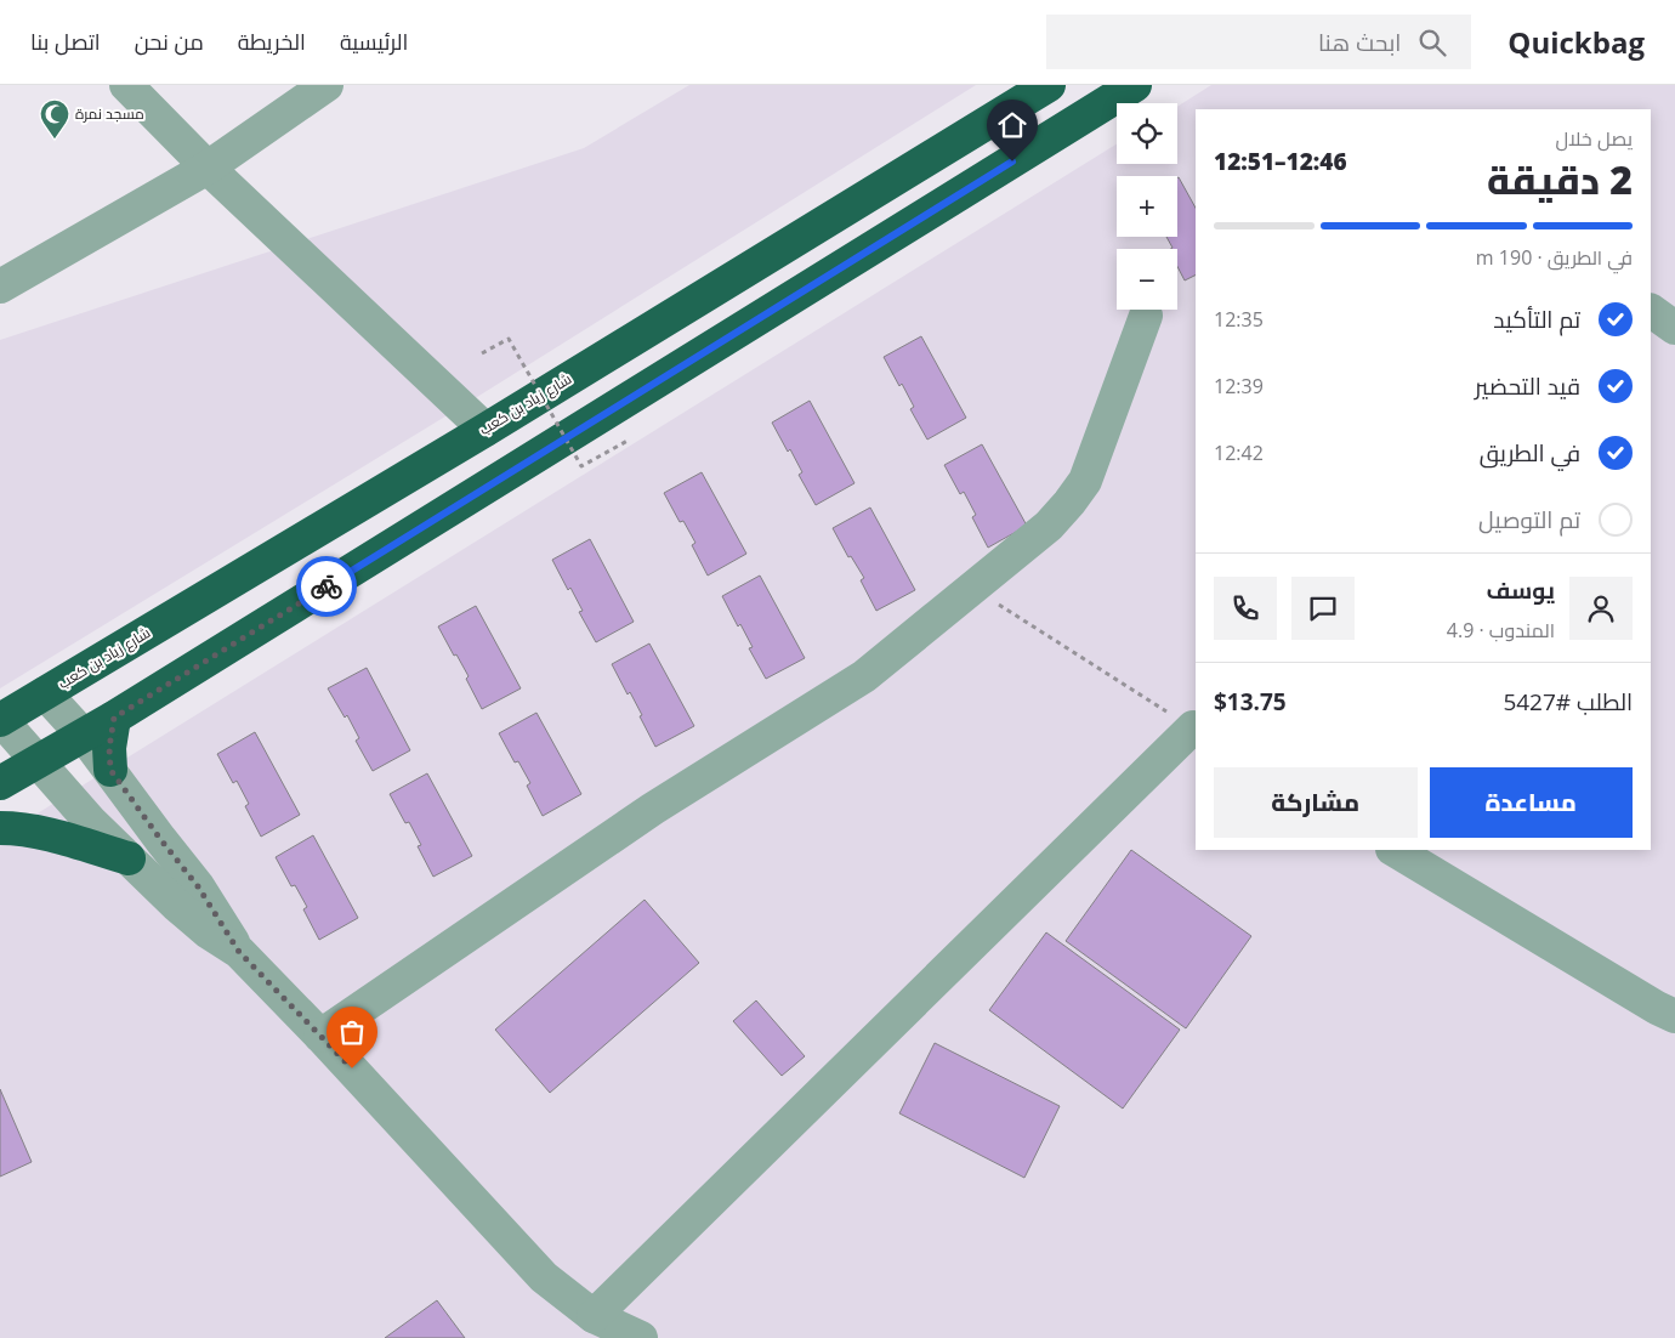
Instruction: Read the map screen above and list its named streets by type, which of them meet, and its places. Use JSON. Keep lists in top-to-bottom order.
{
  "streets": {
    "highway": ["شارع زياد بن كعب"]
  },
  "places": {
    "mosque": ["مسجد نمرة"]
  },
  "page": {
    "header": "Quickbag",
    "search": "ابحث هنا",
    "nav": [
      "الرئيسية",
      "الخريطة",
      "من نحن",
      "اتصل بنا"
    ],
    "map_buttons": ["+", "−"],
    "heading": ["2 دقيقة", "يصل خلال", "12:46–12:51"],
    "panel": [
      "يوسف",
      "المندوب · 4.9",
      "الطلب #5427",
      "$13.75"
    ],
    "bar": "في الطريق · 190 m",
    "list": [
      ["تم التأكيد", "12:35"],
      ["قيد التحضير", "12:39"],
      ["في الطريق", "12:42"],
      "تم التوصيل"
    ],
    "buttons": ["مساعدة", "مشاركة"]
  }
}
